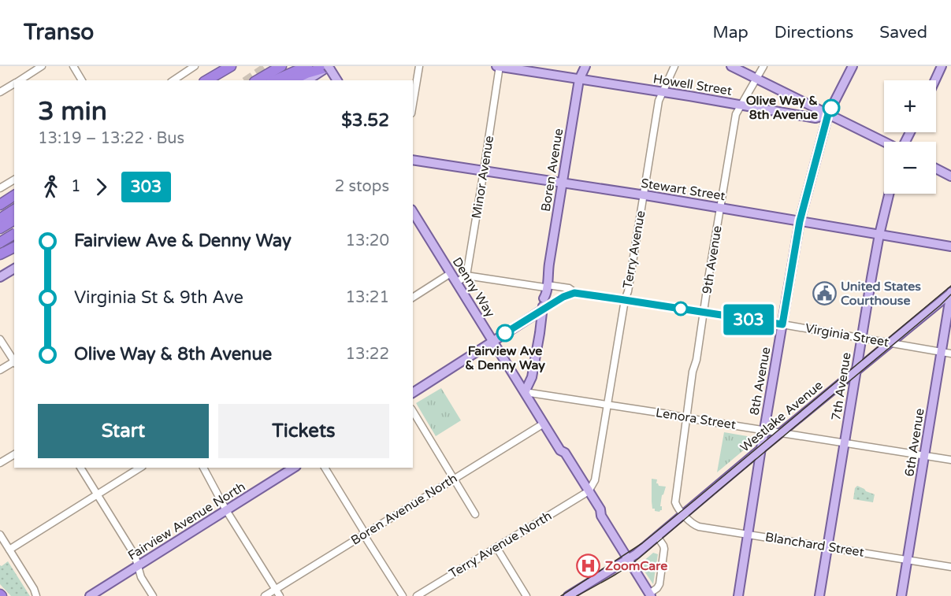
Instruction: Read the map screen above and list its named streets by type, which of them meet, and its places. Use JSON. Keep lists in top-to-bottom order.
{
  "streets": {
    "main road": [
      "Howell Street",
      "Boren Avenue",
      "Stewart Street",
      "Denny Way",
      "8th Avenue",
      "7th Avenue",
      "Westlake Avenue",
      "6th Avenue",
      "Fairview Avenue North"
    ],
    "street": [
      "Minor Avenue",
      "Terry Avenue",
      "9th Avenue",
      "Virginia Street",
      "Lenora Street",
      "Boren Avenue North",
      "Terry Avenue North",
      "Blanchard Street"
    ]
  },
  "crossings": [
    ["Howell Street", "Boren Avenue"],
    ["Howell Street", "Minor Avenue"],
    ["Howell Street", "Terry Avenue"],
    ["Howell Street", "9th Avenue"],
    ["Howell Street", "8th Avenue"],
    ["Boren Avenue", "Stewart Street"],
    ["Boren Avenue", "Denny Way"],
    ["Boren Avenue", "Virginia Street"],
    ["Boren Avenue", "Lenora Street"],
    ["Minor Avenue", "Stewart Street"],
    ["Minor Avenue", "Virginia Street"],
    ["Stewart Street", "Terry Avenue"],
    ["Stewart Street", "9th Avenue"],
    ["Stewart Street", "8th Avenue"],
    ["Stewart Street", "7th Avenue"],
    ["Terry Avenue", "Denny Way"],
    ["Terry Avenue", "Virginia Street"],
    ["Terry Avenue", "Lenora Street"],
    ["Terry Avenue", "Terry Avenue North"],
    ["9th Avenue", "Virginia Street"],
    ["9th Avenue", "Westlake Avenue"],
    ["9th Avenue", "Lenora Street"],
    ["9th Avenue", "Blanchard Street"],
    ["Denny Way", "Westlake Avenue"],
    ["Denny Way", "Lenora Street"],
    ["Denny Way", "Boren Avenue North"],
    ["Denny Way", "Terry Avenue North"],
    ["Virginia Street", "8th Avenue"],
    ["Virginia Street", "7th Avenue"],
    ["Virginia Street", "Westlake Avenue"],
    ["Virginia Street", "6th Avenue"],
    ["8th Avenue", "Westlake Avenue"],
    ["8th Avenue", "Lenora Street"],
    ["8th Avenue", "Blanchard Street"],
    ["7th Avenue", "Westlake Avenue"],
    ["7th Avenue", "Lenora Street"],
    ["7th Avenue", "Blanchard Street"],
    ["Westlake Avenue", "Lenora Street"],
    ["Westlake Avenue", "6th Avenue"],
    ["Westlake Avenue", "Blanchard Street"],
    ["Lenora Street", "6th Avenue"],
    ["6th Avenue", "Blanchard Street"]
  ],
  "places": {
    "other": ["Olive Way & 8th Avenue", "Fairview Ave & Denny Way"],
    "public building": ["United States Courthouse"],
    "hospital": ["ZoomCare"]
  },
  "lines": ["bus line 303"],
  "page": {
    "header": "Transo",
    "nav": ["Map", "Directions", "Saved"],
    "on_map": "303",
    "map_buttons": ["+", "−"],
    "heading": ["3 min", "13:19 – 13:22 · Bus", "$3.52"],
    "legs": ["1", "303", "2 stops"],
    "list": [
      {
        "name": "Fairview Ave & Denny Way",
        "value": "13:20"
      },
      {
        "name": "Virginia St & 9th Ave",
        "value": "13:21"
      },
      {
        "name": "Olive Way & 8th Avenue",
        "value": "13:22"
      }
    ],
    "buttons": ["Start", "Tickets"]
  }
}
